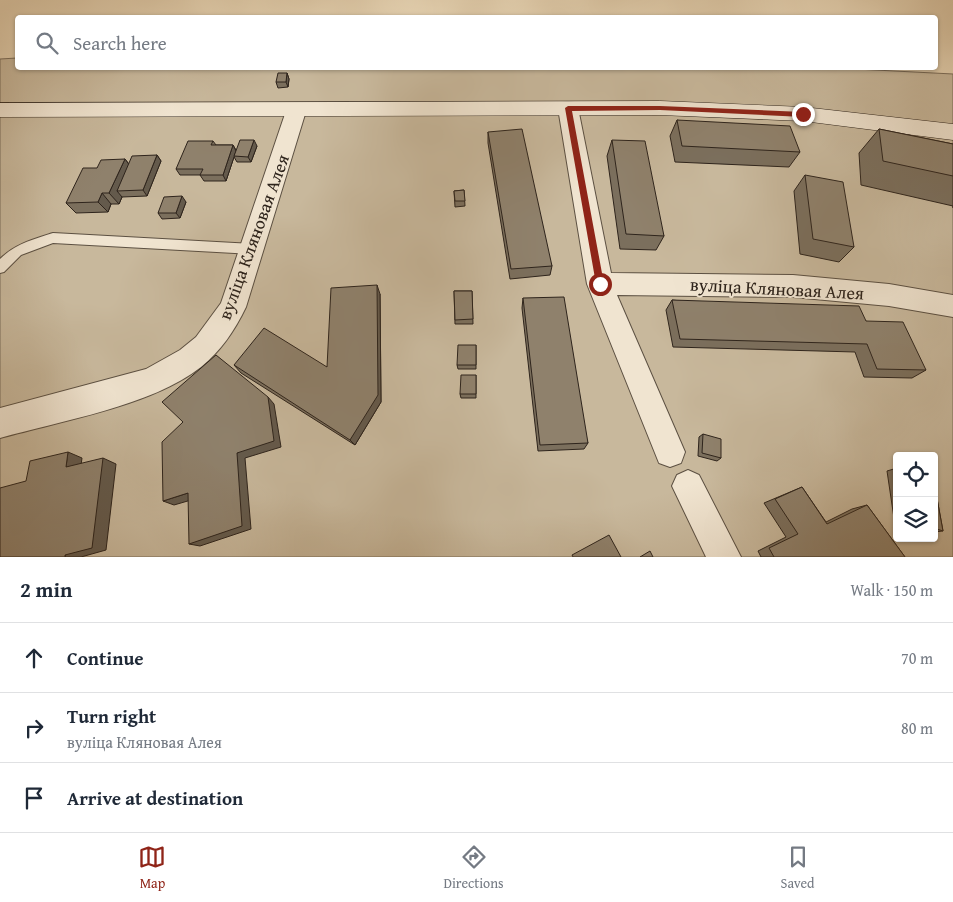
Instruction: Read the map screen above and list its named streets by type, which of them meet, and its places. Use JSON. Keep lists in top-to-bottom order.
{
  "streets": {
    "street": ["вуліца Кляновая Алея"]
  },
  "page": {
    "search": "Search here",
    "heading": ["2 min", "Walk · 150 m"],
    "list": [
      ["Continue", "70 m"],
      ["Turn right", "вуліца Кляновая Алея", "80 m"],
      "Arrive at destination"
    ],
    "nav": ["Map", "Directions", "Saved"]
  }
}
